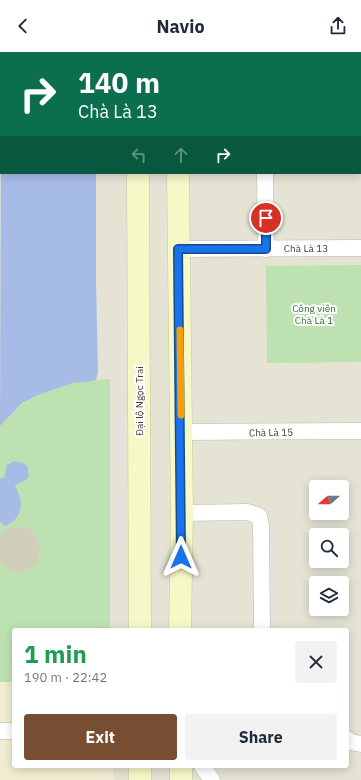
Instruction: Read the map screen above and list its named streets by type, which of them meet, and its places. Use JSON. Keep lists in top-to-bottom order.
{
  "streets": {
    "main road": ["Đại lộ Ngọc Trai"],
    "street": ["Chà Là 13", "Chà Là 15"]
  },
  "parks": ["Công viên Chà Là 1"],
  "north": "left",
  "page": {
    "header": "Navio",
    "turn": ["140 m", "Chà Là 13"],
    "heading": ["1 min", "190 m · 22:42"],
    "buttons": ["Exit", "Share"]
  }
}
